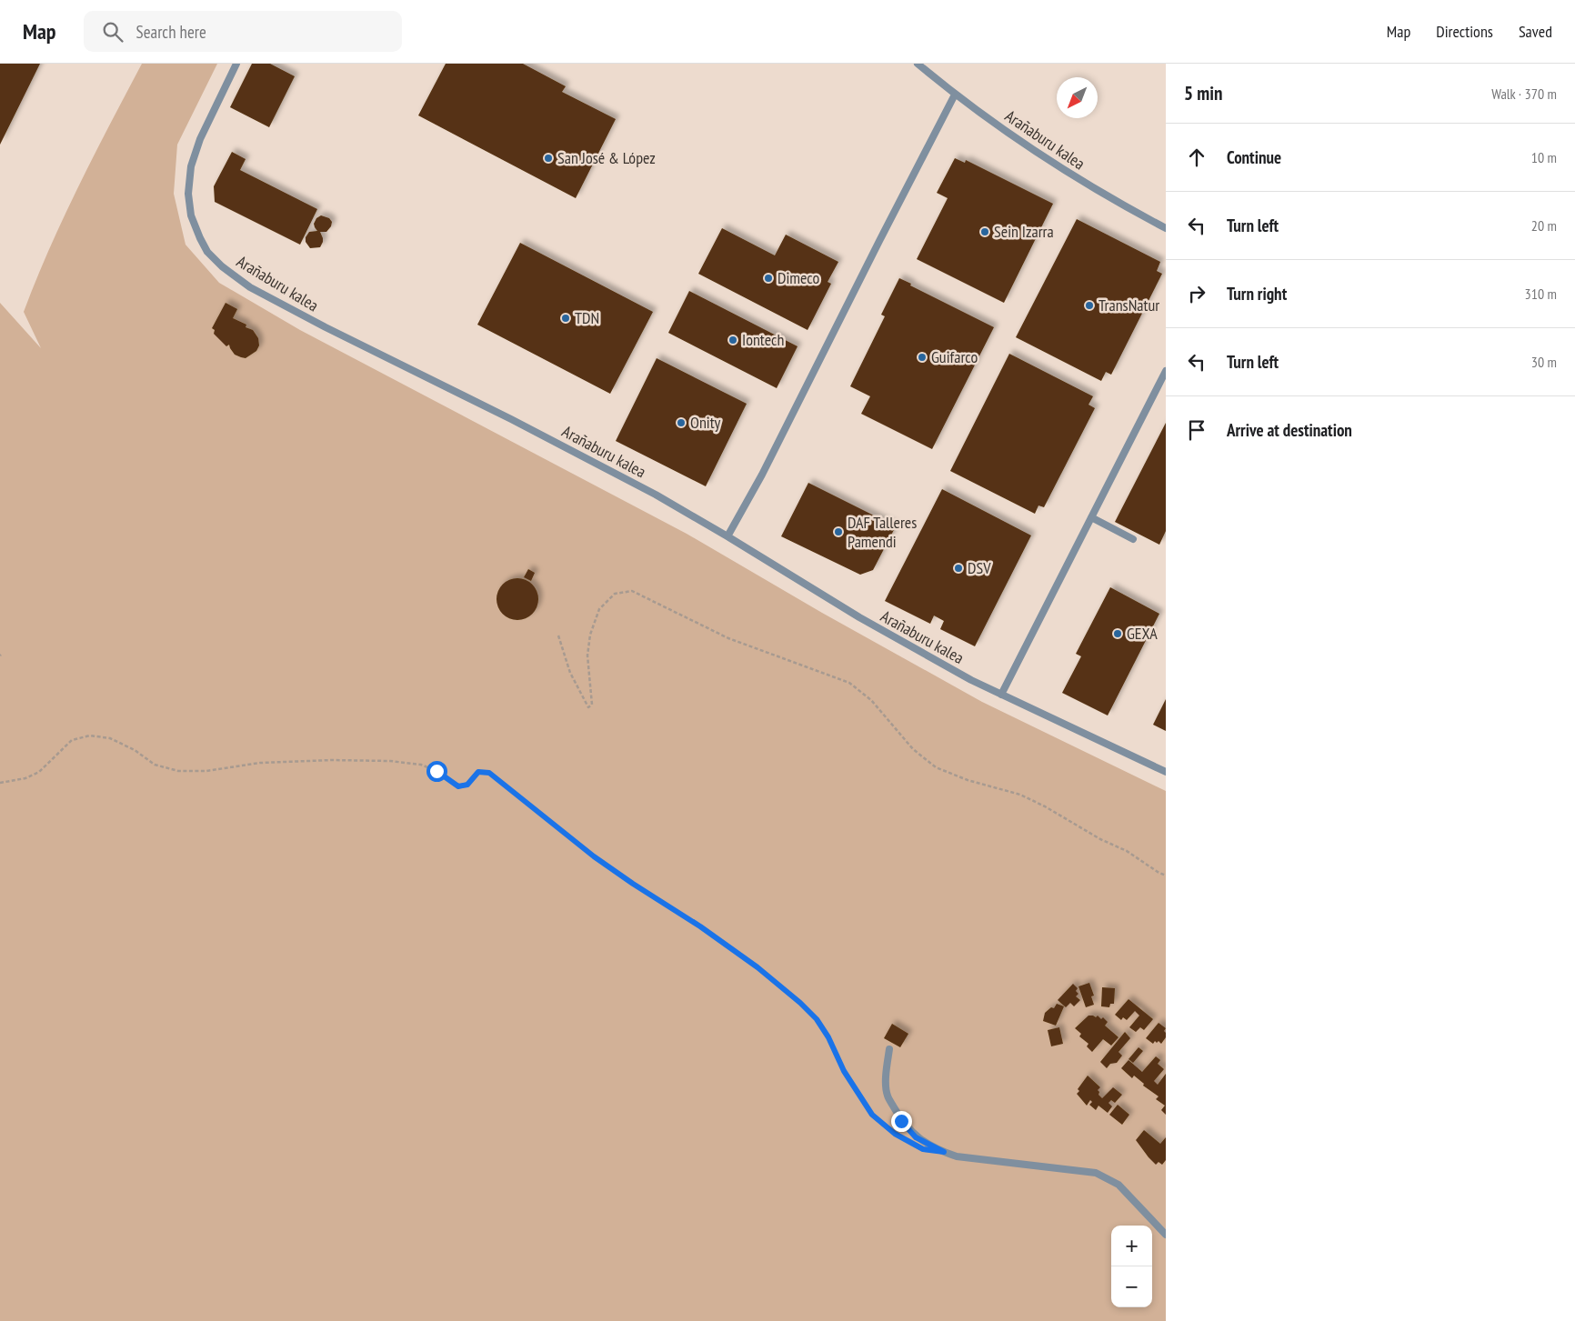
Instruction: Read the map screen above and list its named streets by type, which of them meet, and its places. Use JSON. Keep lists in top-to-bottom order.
{
  "streets": {
    "lane": ["Arañaburu kalea"]
  },
  "places": [
    "San José & López",
    "Sein Izarra",
    "Dimeco",
    "TransNatur",
    "TDN",
    "Iontech",
    "Guifarco",
    "Onity",
    "DAF Talleres Pamendi",
    "DSV",
    "GEXA"
  ],
  "north": "bottom left",
  "page": {
    "header": "Map",
    "search": "Search here",
    "nav": ["Map", "Directions", "Saved"],
    "heading": ["5 min", "Walk · 370 m"],
    "list": [
      ["Continue", "10 m"],
      ["Turn left", "20 m"],
      ["Turn right", "310 m"],
      ["Turn left", "30 m"],
      "Arrive at destination"
    ],
    "map_buttons": ["+", "−"]
  }
}
